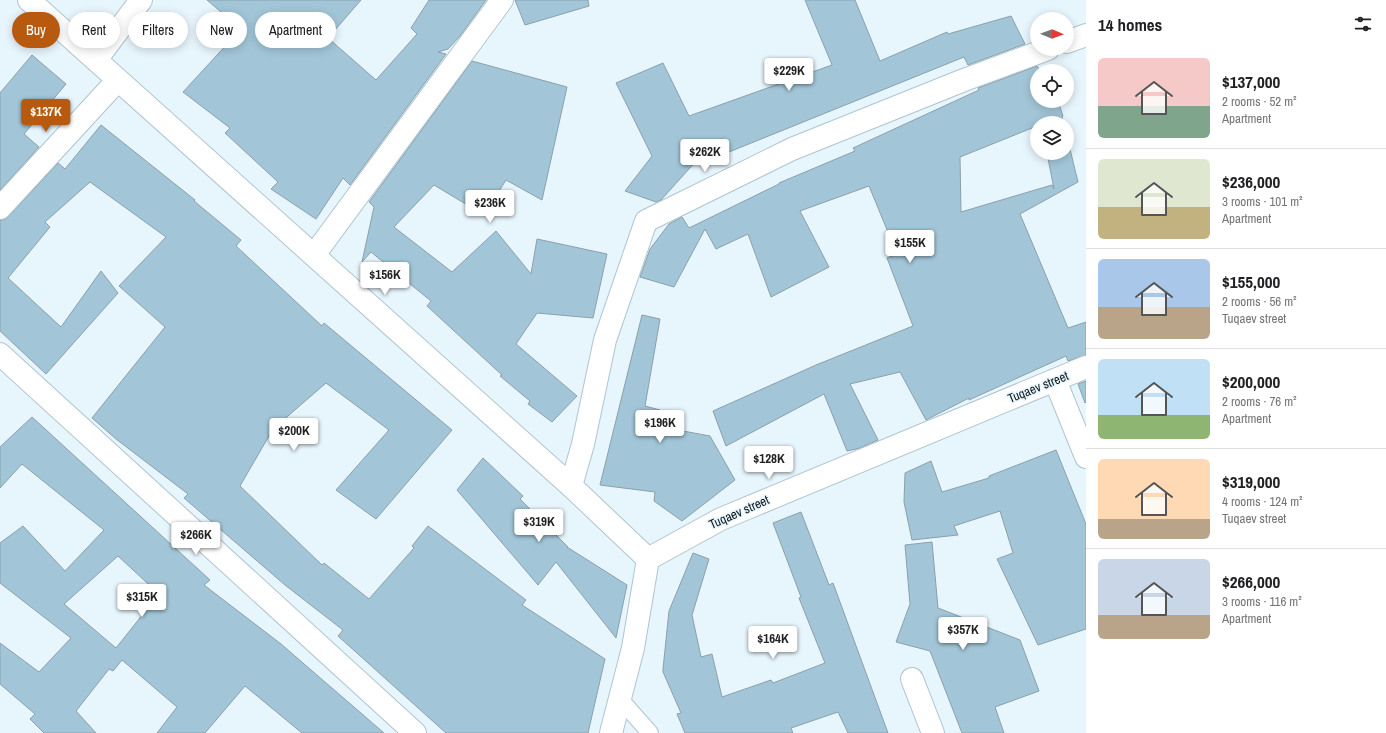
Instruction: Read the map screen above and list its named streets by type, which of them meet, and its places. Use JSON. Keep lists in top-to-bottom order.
{
  "streets": {
    "street": ["Tuqaev street"]
  },
  "north": "right",
  "page": {
    "heading": "14 homes",
    "chip": [
      "Buy",
      "Rent",
      "Filters",
      "New",
      "Apartment"
    ],
    "list": [
      {
        "name": "$137,000",
        "note": "2 rooms · 52 m² · Apartment"
      },
      {
        "name": "$236,000",
        "note": "3 rooms · 101 m² · Apartment"
      },
      {
        "name": "$155,000",
        "note": "2 rooms · 56 m² · Tuqaev street"
      },
      {
        "name": "$200,000",
        "note": "2 rooms · 76 m² · Apartment"
      },
      {
        "name": "$319,000",
        "note": "4 rooms · 124 m² · Tuqaev street"
      },
      {
        "name": "$266,000",
        "note": "3 rooms · 116 m² · Apartment"
      }
    ],
    "price": [
      "$229K",
      "$137K",
      "$262K",
      "$236K",
      "$155K",
      "$156K",
      "$196K",
      "$200K",
      "$128K",
      "$319K",
      "$266K",
      "$315K",
      "$357K",
      "$164K"
    ]
  }
}
